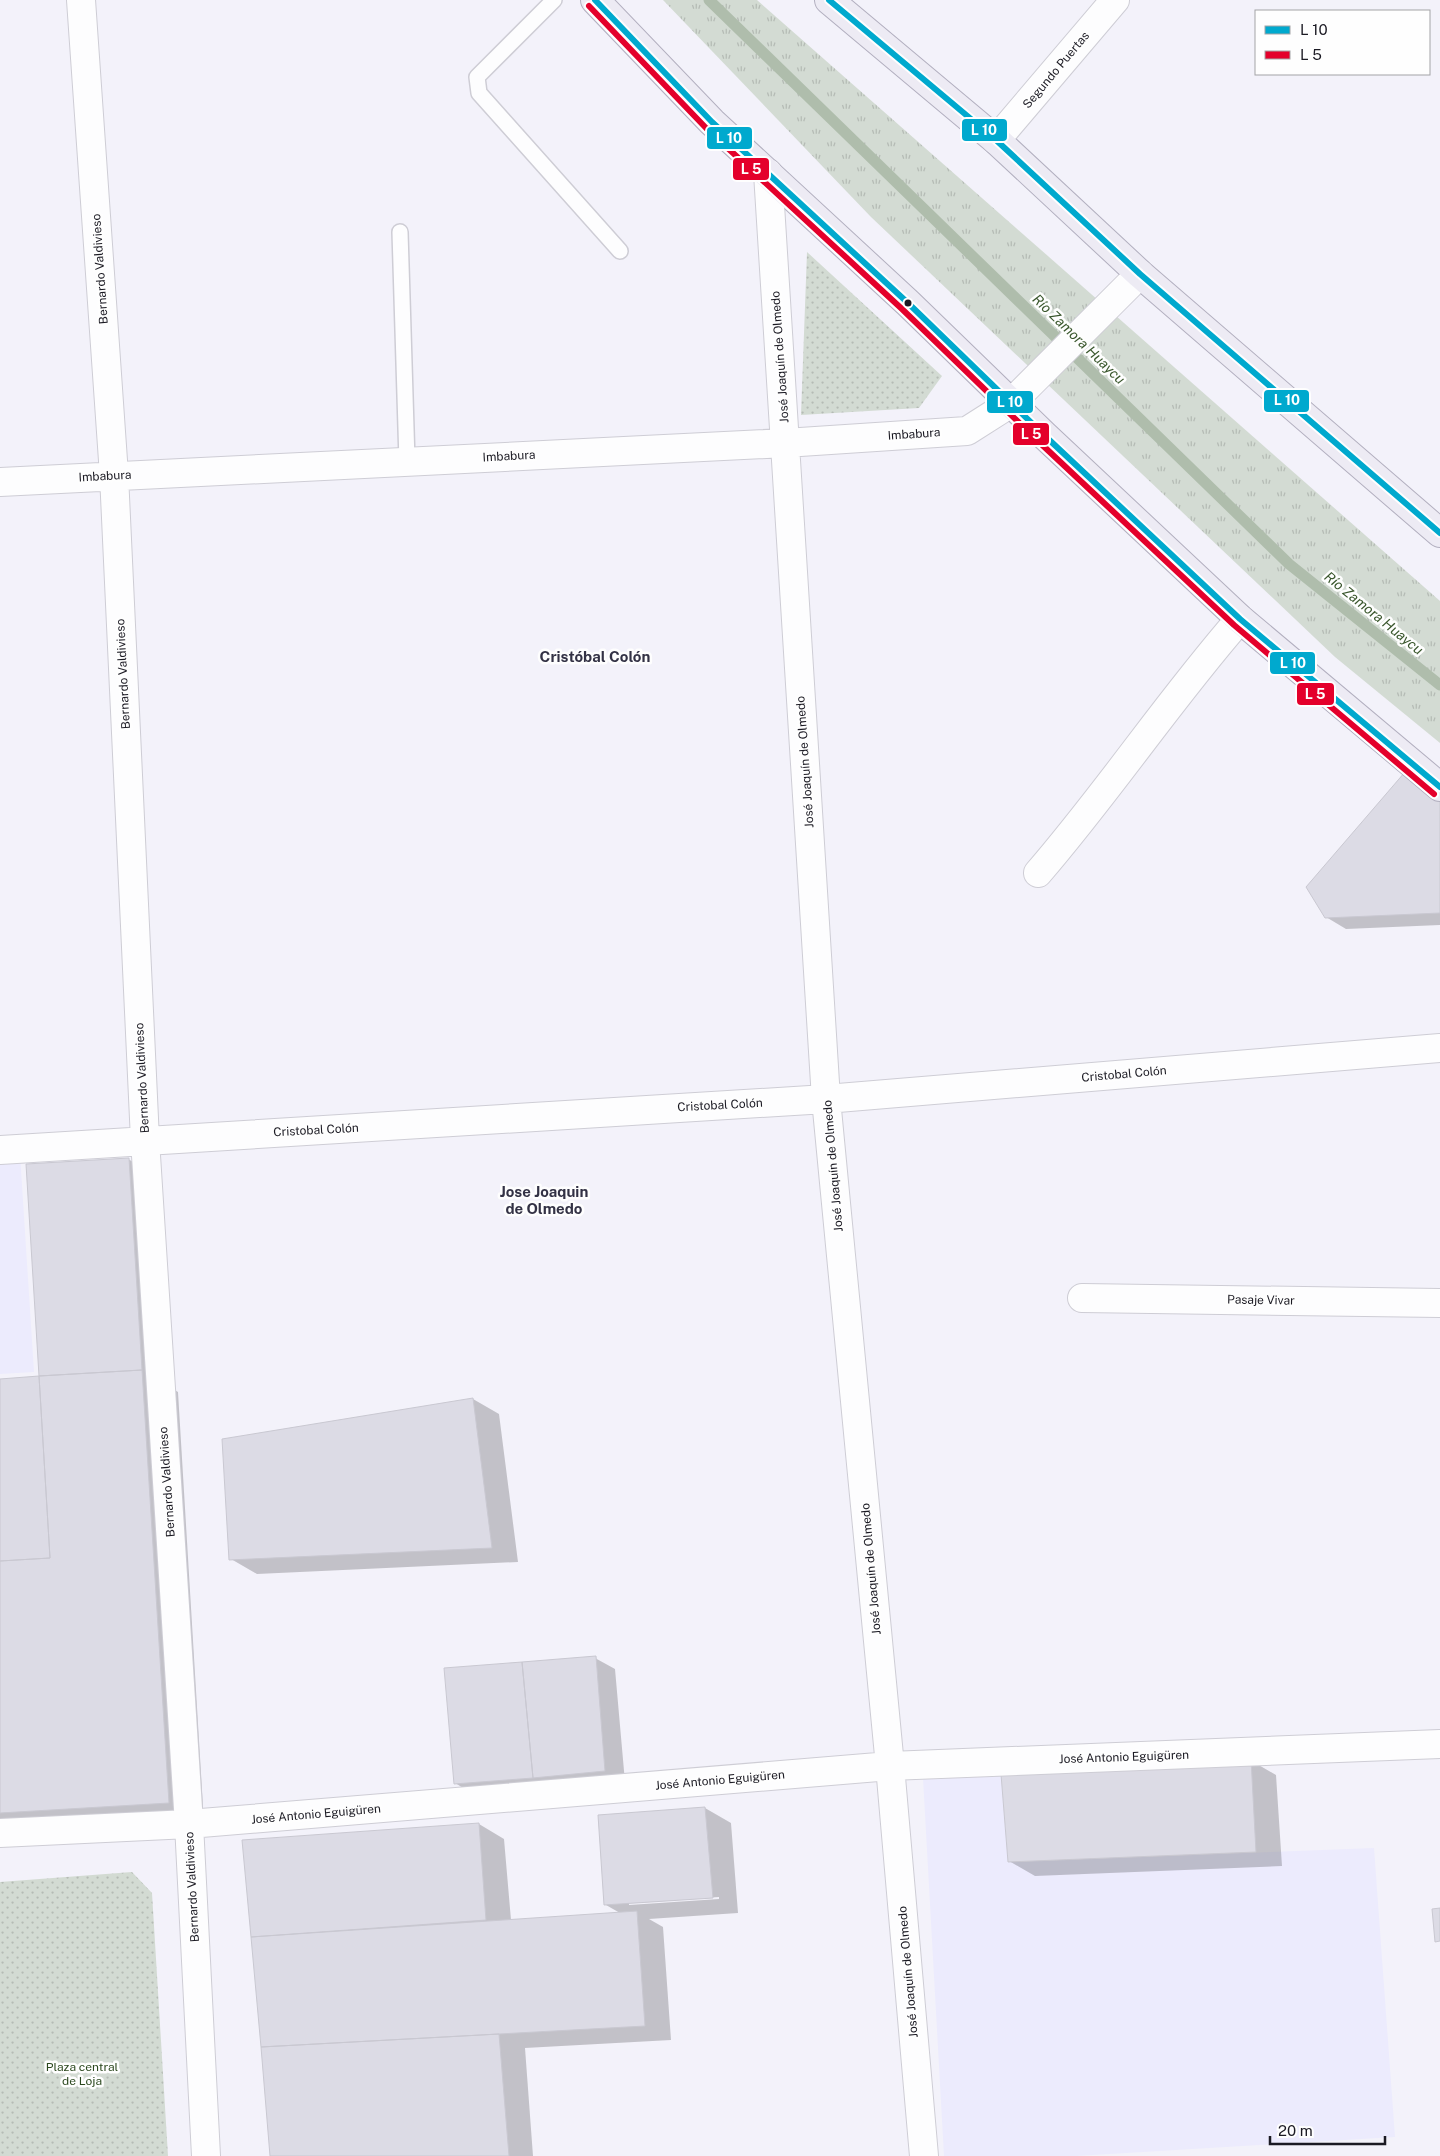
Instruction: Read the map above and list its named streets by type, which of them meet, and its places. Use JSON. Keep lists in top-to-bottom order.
{
  "streets": {
    "street": [
      "Segundo Puertas",
      "Bernardo Valdivieso",
      "José Joaquín de Olmedo",
      "Imbabura",
      "Cristobal Colón",
      "Pasaje Vivar",
      "José Antonio Eguigüren"
    ]
  },
  "crossings": [
    ["Bernardo Valdivieso", "Imbabura"],
    ["Bernardo Valdivieso", "Cristobal Colón"],
    ["Bernardo Valdivieso", "José Antonio Eguigüren"],
    ["José Joaquín de Olmedo", "Imbabura"],
    ["José Joaquín de Olmedo", "Cristobal Colón"],
    ["José Joaquín de Olmedo", "José Antonio Eguigüren"]
  ],
  "districts": ["Cristóbal Colón", "Jose Joaquin de Olmedo"],
  "water": ["Río Zamora Huaycu"],
  "parks": ["Plaza central de Loja"],
  "legend": ["L 10", "L 5"],
  "scale_bar": "20 m"
}
